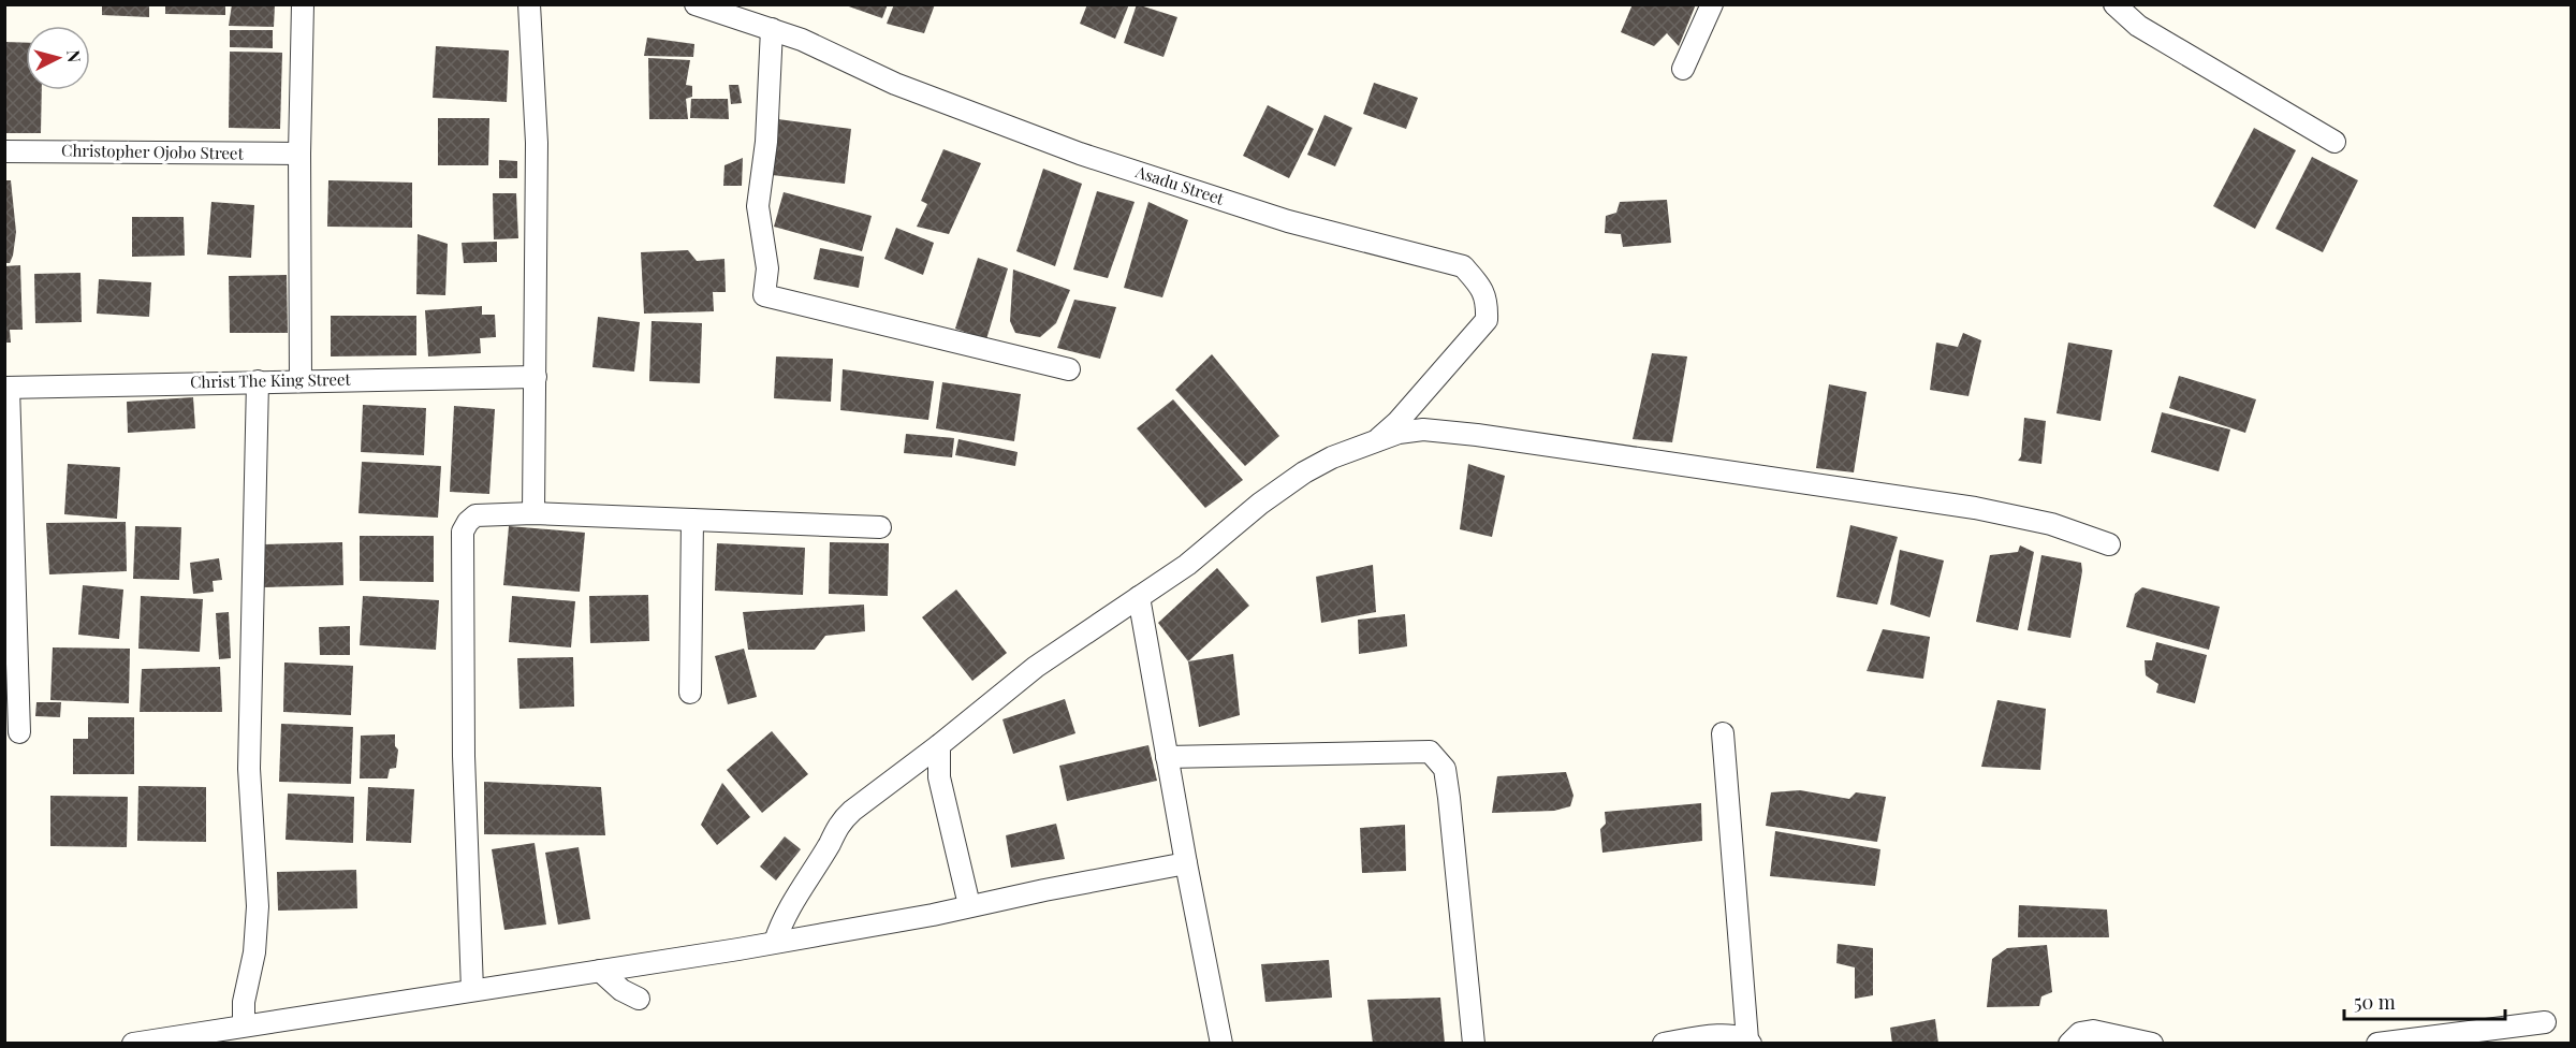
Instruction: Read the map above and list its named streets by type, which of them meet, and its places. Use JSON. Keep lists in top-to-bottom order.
{
  "streets": {
    "street": ["Christopher Ojobo Street", "Asadu Street", "Christ The King Street"]
  },
  "scale_bar": "50 m",
  "north": "right"
}
